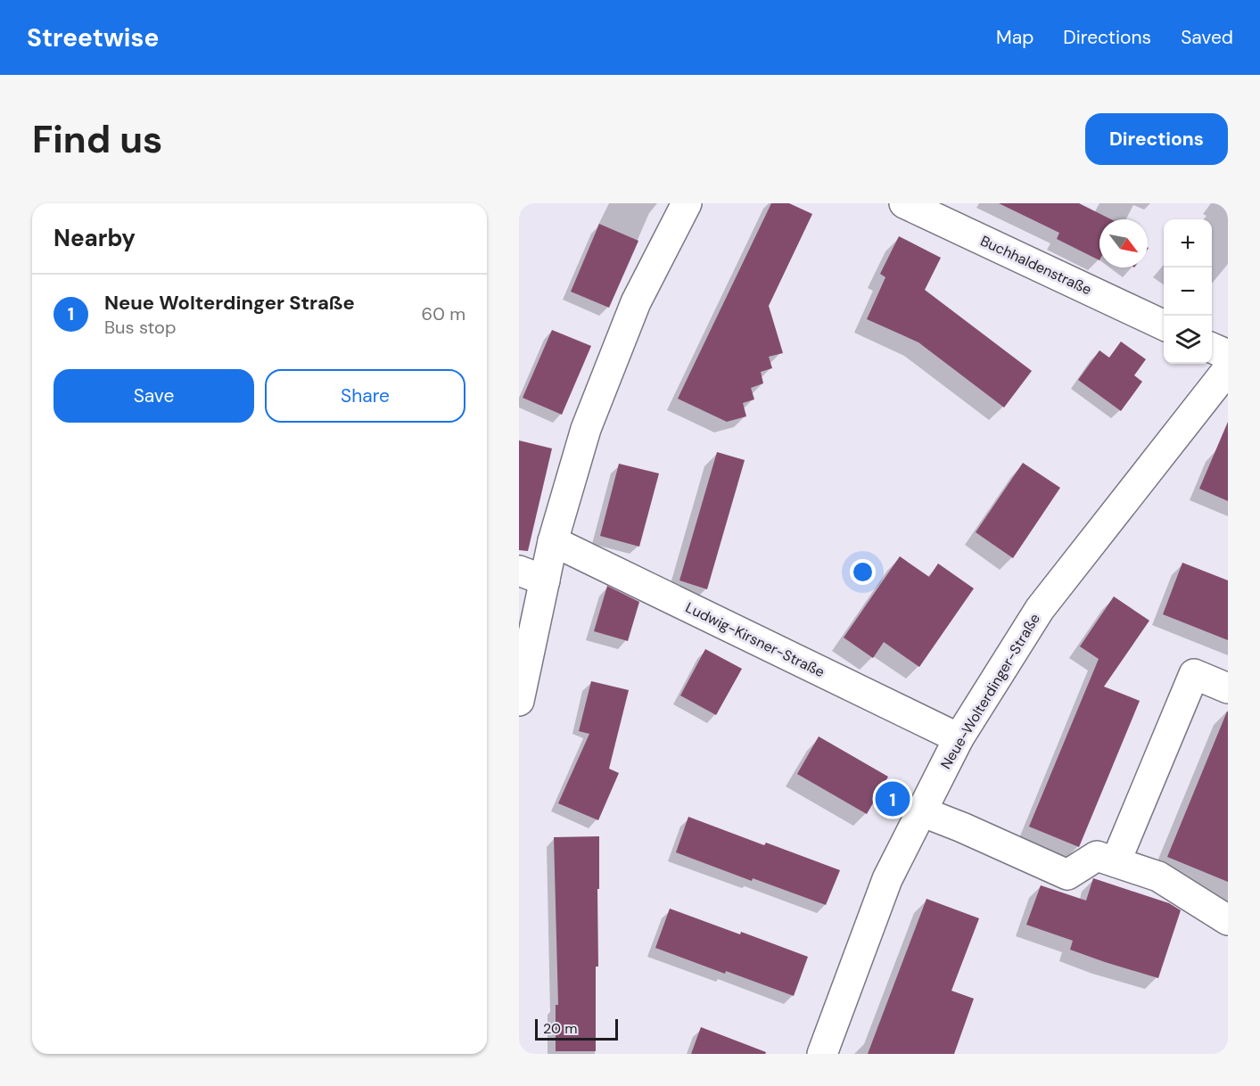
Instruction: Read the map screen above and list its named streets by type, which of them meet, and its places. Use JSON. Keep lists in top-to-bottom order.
{
  "streets": {
    "street": ["Buchhaldenstraße", "Ludwig-Kirsner-Straße", "Neue-Wolterdinger-Straße"]
  },
  "crossings": [
    ["Ludwig-Kirsner-Straße", "Neue-Wolterdinger-Straße"]
  ],
  "scale_bar": "20 m",
  "north": "bottom right",
  "page": {
    "header": "Streetwise",
    "nav": ["Map", "Directions", "Saved"],
    "buttons": [
      "Directions",
      ["Save", "Share"]
    ],
    "title": "Find us",
    "heading": "Nearby",
    "map_buttons": ["+", "−"],
    "list": [
      {
        "mark": "1",
        "name": "Neue Wolterdinger Straße",
        "note": "Bus stop",
        "value": "60 m"
      }
    ],
    "pins": "1",
    "scale": "20 m"
  }
}
